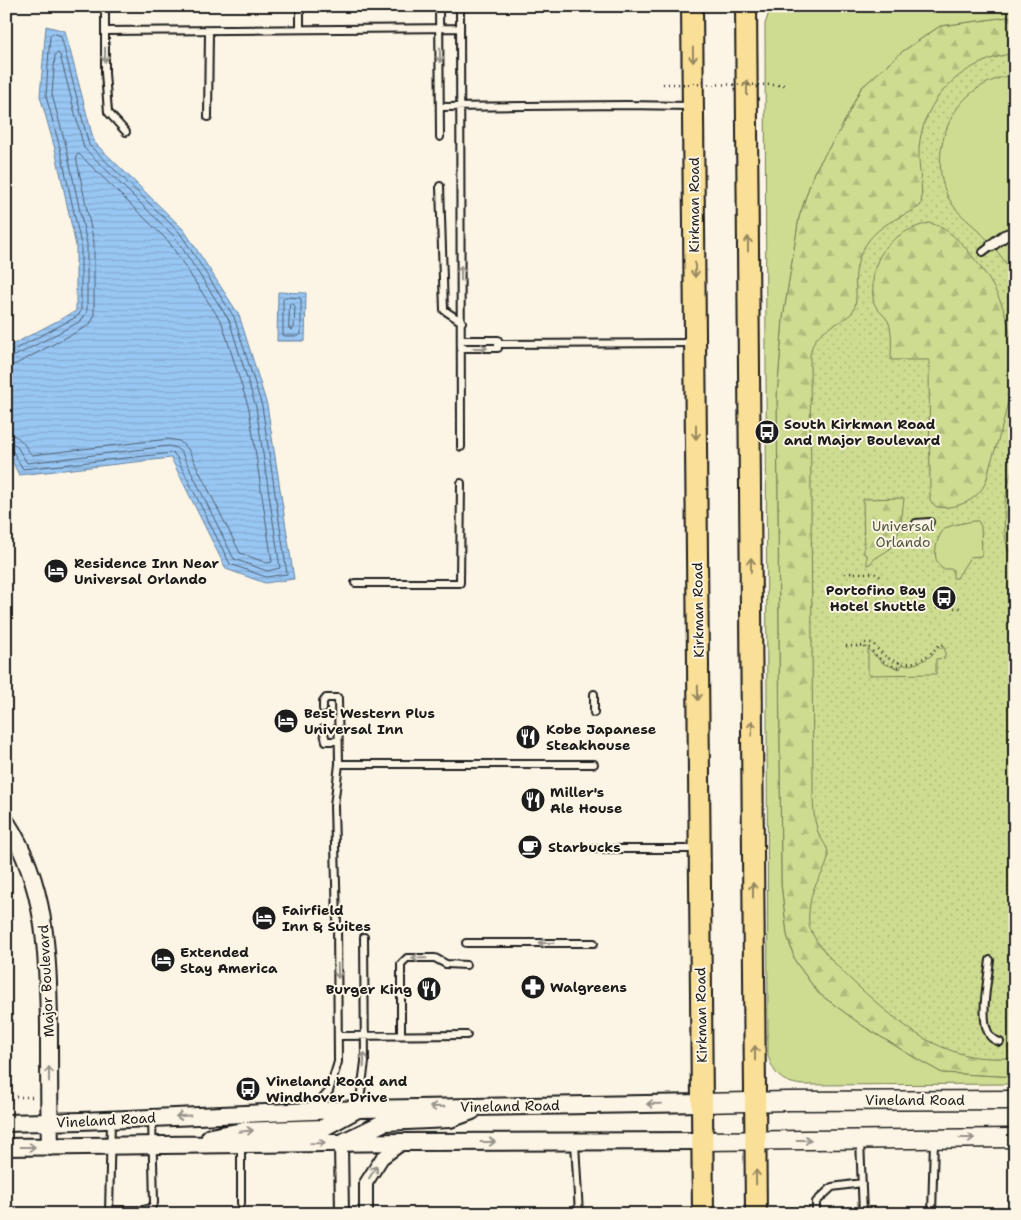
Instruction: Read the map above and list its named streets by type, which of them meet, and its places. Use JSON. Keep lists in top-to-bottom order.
{
  "streets": {
    "main road": ["Kirkman Road", "Vineland Road"],
    "street": ["Major Boulevard"]
  },
  "crossings": [
    ["Kirkman Road", "Vineland Road"],
    ["Major Boulevard", "Vineland Road"]
  ],
  "one_way": ["Major Boulevard"],
  "parks": ["Universal Orlando"],
  "places": {
    "bus stop": ["South Kirkman Road and Major Boulevard", "Portofino Bay Hotel Shuttle", "Vineland Road and Windhover Drive"],
    "hotel": [
      "Residence Inn Near Universal Orlando",
      "Best Western Plus Universal Inn",
      "Fairfield Inn & Suites",
      "Extended Stay America"
    ],
    "restaurant": ["Kobe Japanese Steakhouse", "Miller's Ale House", "Burger King"],
    "cafe": ["Starbucks"],
    "pharmacy": ["Walgreens"]
  }
}
